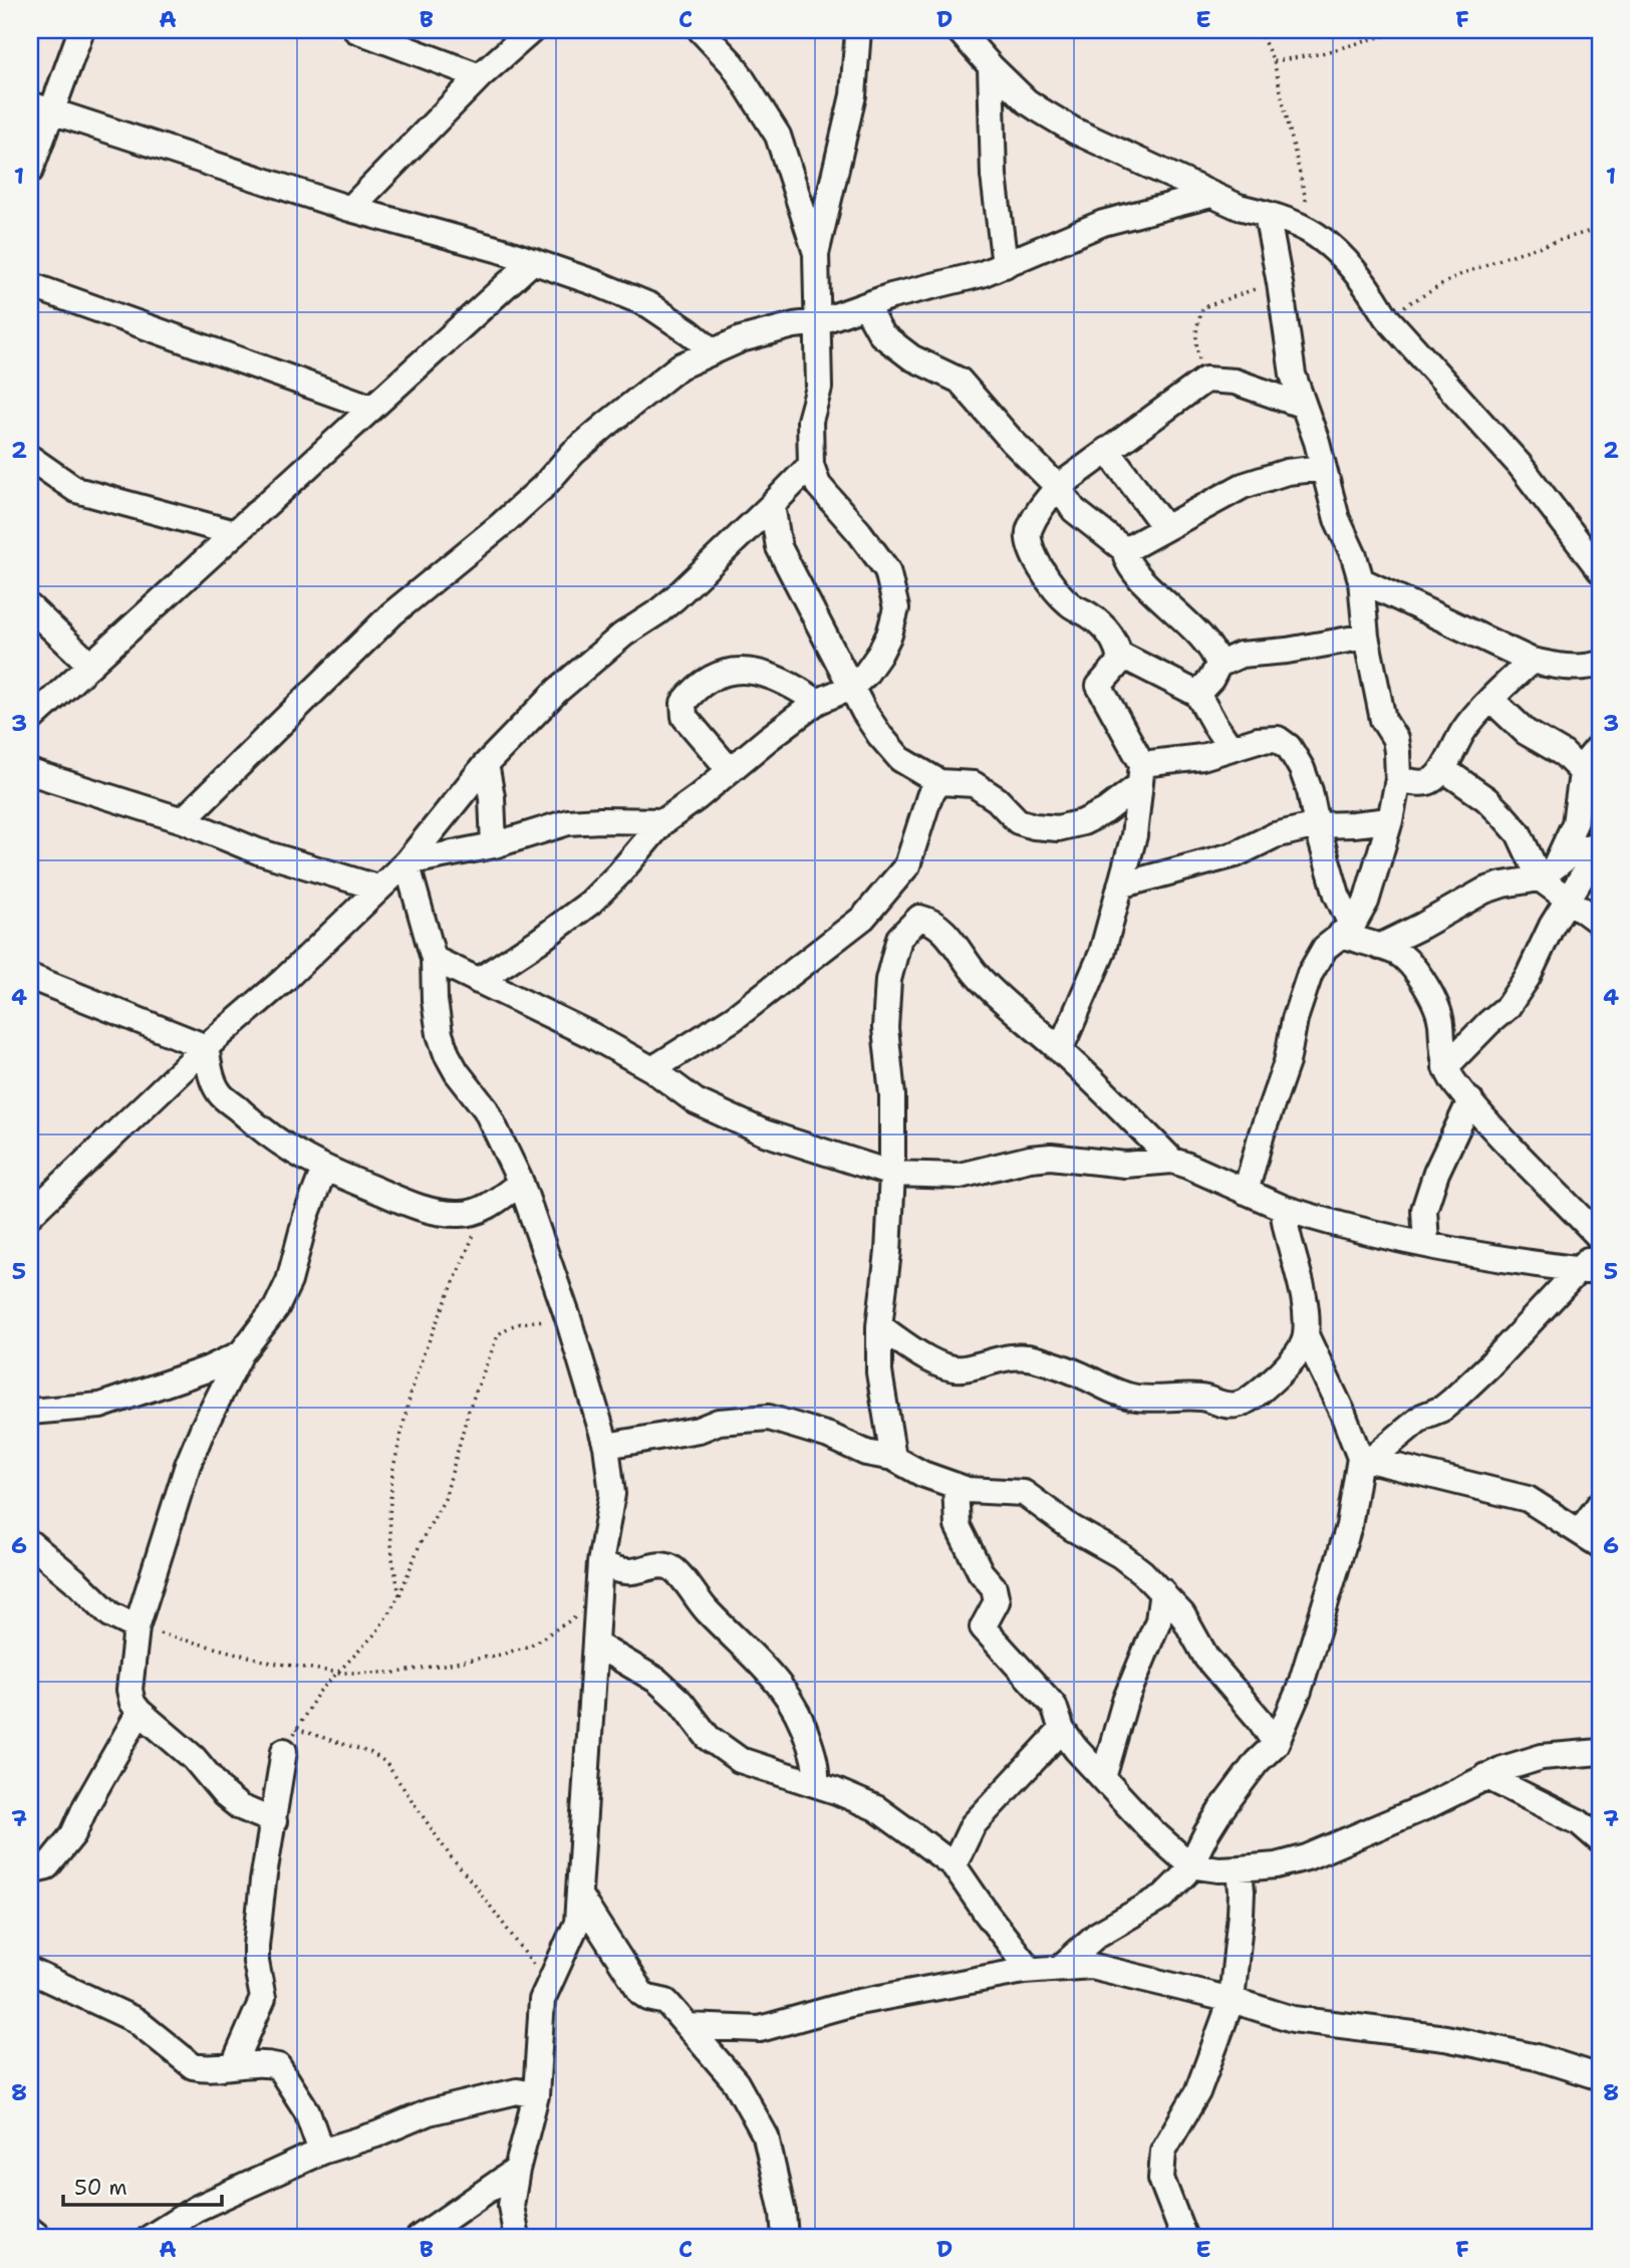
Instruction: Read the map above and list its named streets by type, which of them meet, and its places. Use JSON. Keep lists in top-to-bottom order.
{
  "scale_bar": "50 m",
  "grid": {
    "columns": [
      "A",
      "B",
      "C",
      "D",
      "E",
      "F"
    ],
    "rows": [
      "1",
      "2",
      "3",
      "4",
      "5",
      "6",
      "7",
      "8"
    ]
  }
}
